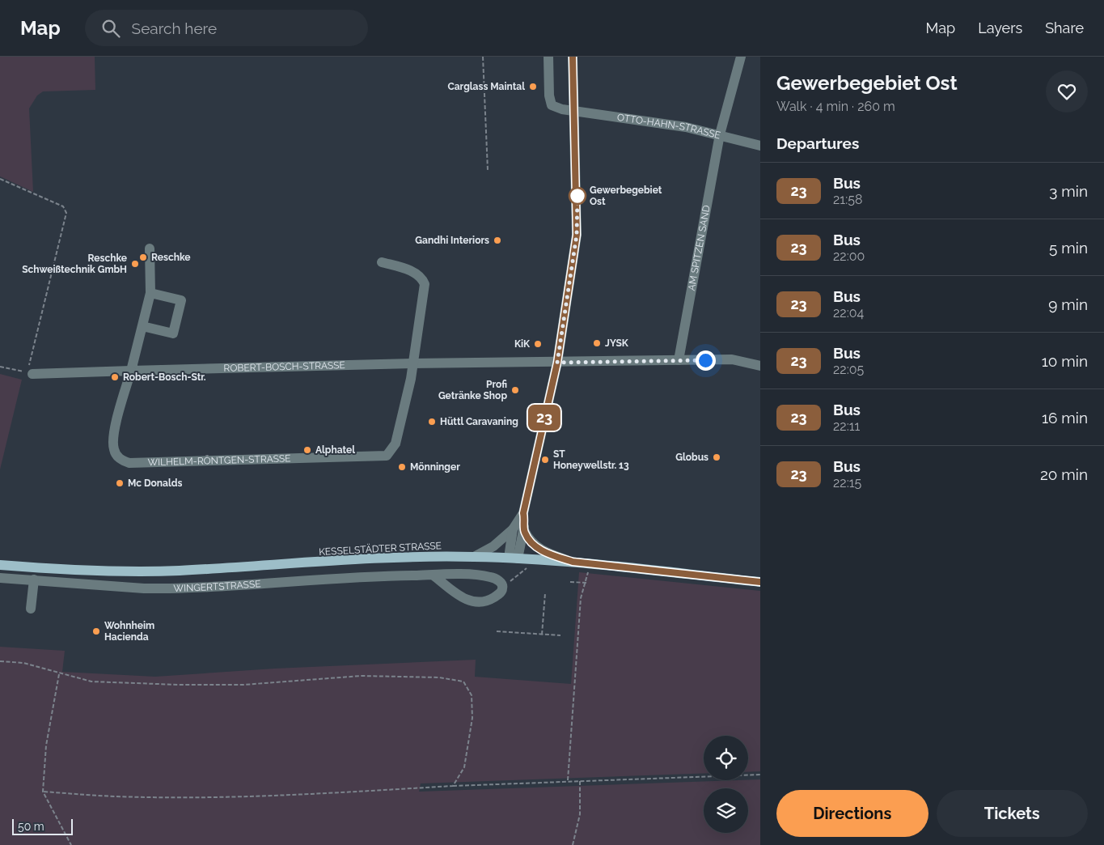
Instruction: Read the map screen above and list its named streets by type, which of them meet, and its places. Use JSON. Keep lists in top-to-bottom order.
{
  "streets": {
    "main road": ["KESSELSTÄDTER STRASSE"],
    "street": [
      "OTTO-HAHN-STRASSE",
      "AM SPITZEN SAND",
      "ROBERT-BOSCH-STRASSE",
      "WILHELM-RÖNTGEN-STRASSE",
      "WINGERTSTRASSE"
    ]
  },
  "crossings": [
    ["OTTO-HAHN-STRASSE", "AM SPITZEN SAND"],
    ["AM SPITZEN SAND", "ROBERT-BOSCH-STRASSE"],
    ["ROBERT-BOSCH-STRASSE", "WILHELM-RÖNTGEN-STRASSE"]
  ],
  "places": [
    "Carglass Maintal",
    "Gewerbegebiet Ost",
    "Gandhi Interiors",
    "Reschke",
    "Reschke Schweißtechnik GmbH",
    "JYSK",
    "KiK",
    "Robert-Bosch-Str.",
    "Profi Getränke Shop",
    "Hüttl Caravaning",
    "Alphatel",
    "Globus",
    "ST Honeywellstr. 13",
    "Mönninger",
    "Mc Donalds",
    "Wohnheim Hacienda"
  ],
  "lines": ["bus line 23"],
  "scale_bar": "50 m",
  "page": {
    "header": "Map",
    "search": "Search here",
    "nav": ["Map", "Layers", "Share"],
    "on_map": "23",
    "heading": [
      ["Gewerbegebiet Ost", "Walk · 4 min · 260 m"],
      "Departures"
    ],
    "list": [
      {
        "mark": "23",
        "name": "Bus",
        "note": "21:58",
        "value": "3 min"
      },
      {
        "mark": "23",
        "name": "Bus",
        "note": "22:00",
        "value": "5 min"
      },
      {
        "mark": "23",
        "name": "Bus",
        "note": "22:04",
        "value": "9 min"
      },
      {
        "mark": "23",
        "name": "Bus",
        "note": "22:05",
        "value": "10 min"
      },
      {
        "mark": "23",
        "name": "Bus",
        "note": "22:11",
        "value": "16 min"
      },
      {
        "mark": "23",
        "name": "Bus",
        "note": "22:15",
        "value": "20 min"
      }
    ],
    "buttons": ["Directions", "Tickets"],
    "scale": "50 m"
  }
}
